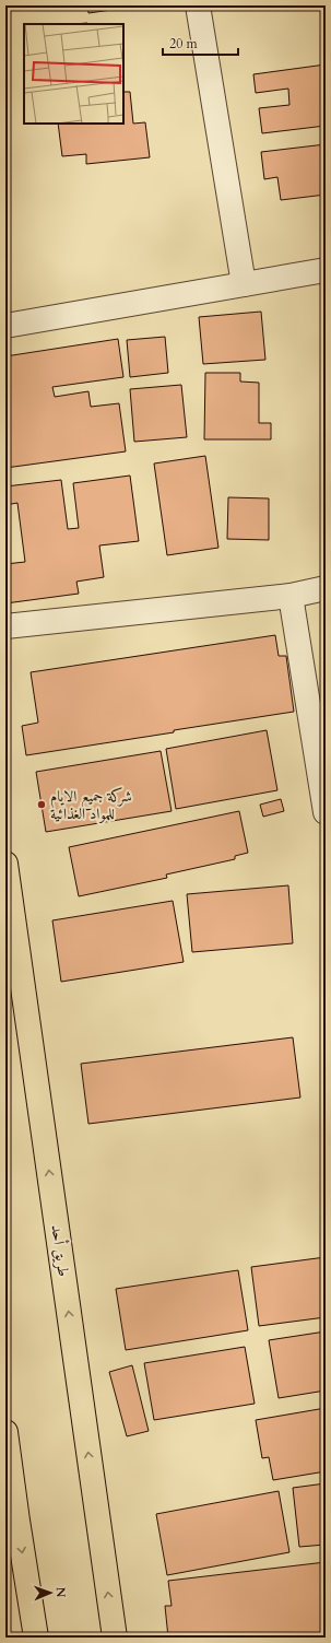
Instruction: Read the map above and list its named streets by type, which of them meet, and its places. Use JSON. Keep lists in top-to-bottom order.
{
  "streets": {
    "main road": ["طريق أحد"]
  },
  "one_way": ["طريق أحد"],
  "places": ["شركة جميع الايام للمواد الغذائية"],
  "scale_bar": "20 m",
  "north": "right"
}
